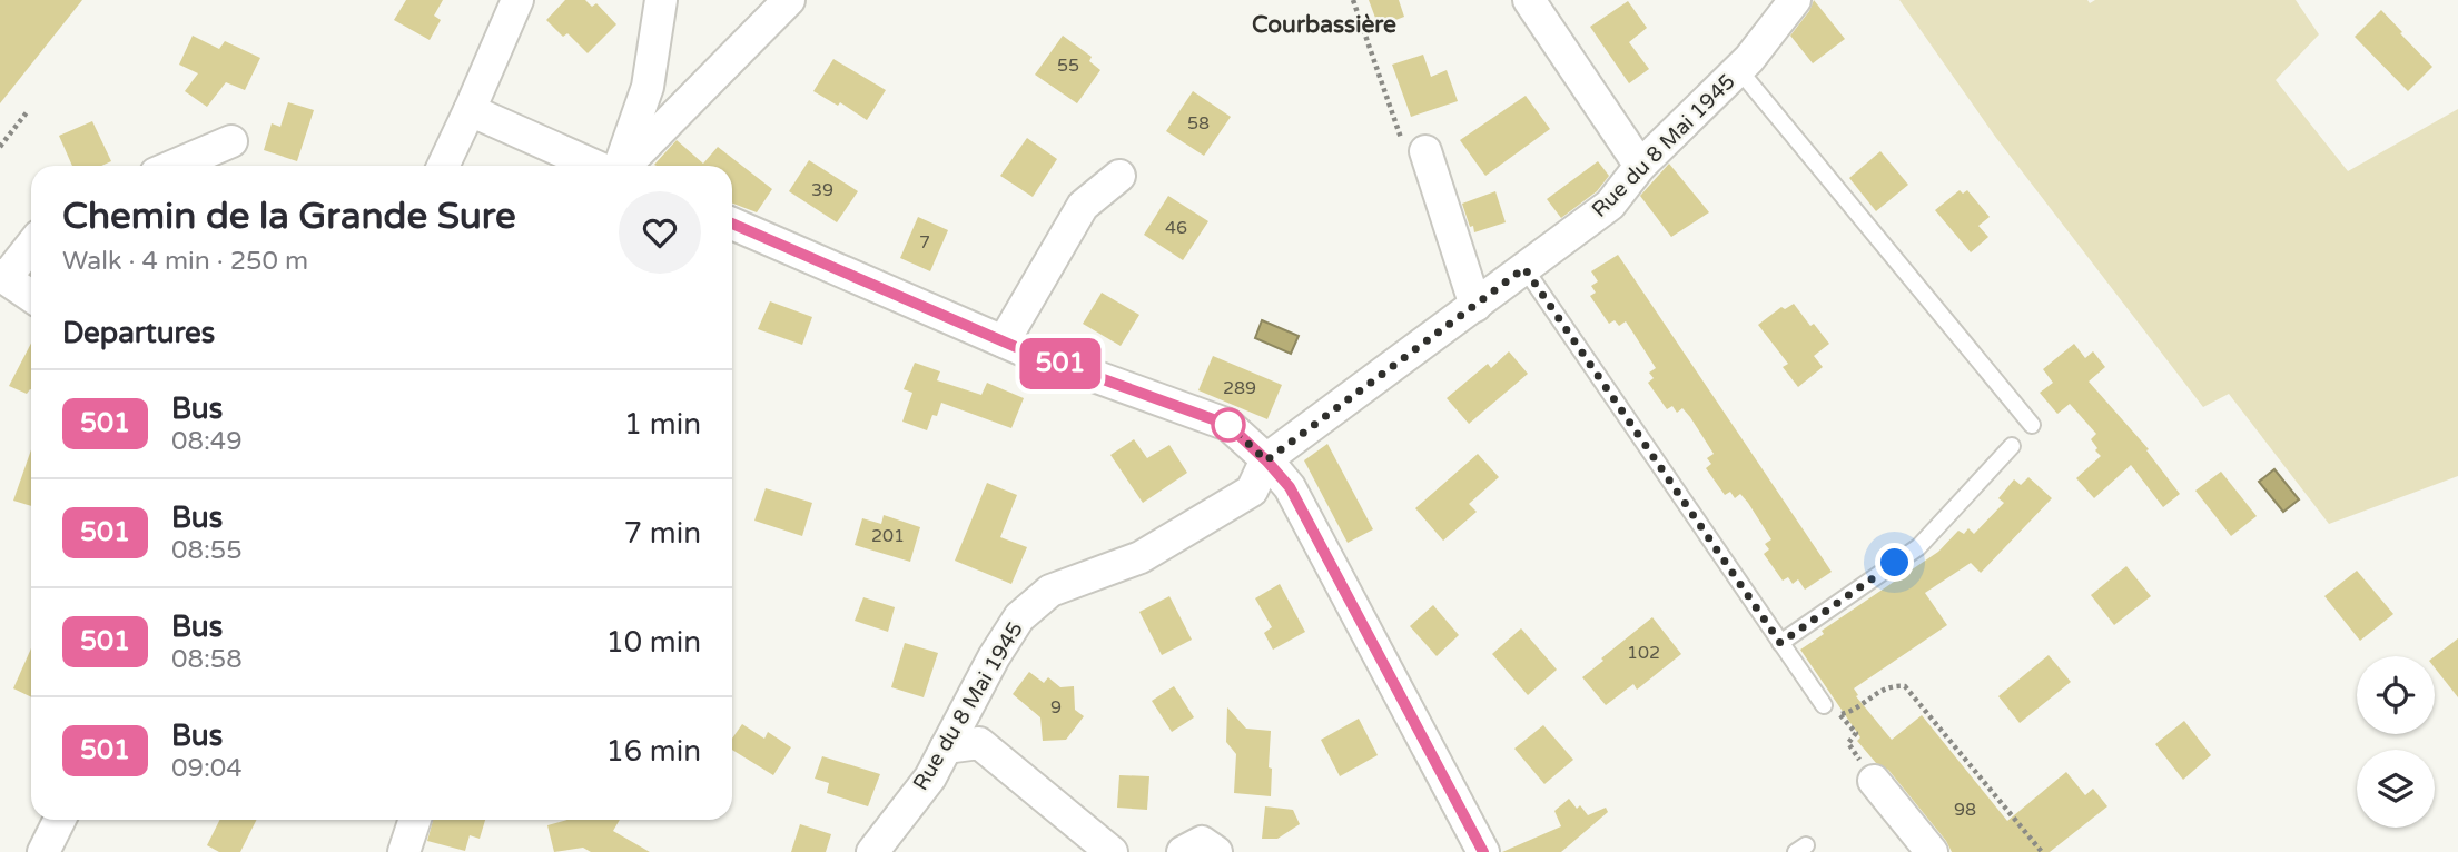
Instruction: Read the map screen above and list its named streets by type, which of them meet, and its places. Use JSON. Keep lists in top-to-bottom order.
{
  "streets": {
    "street": ["Rue du 8 Mai 1945"]
  },
  "districts": ["Courbassière"],
  "lines": ["bus line 501"],
  "house_numbers": [
    "55",
    "58",
    "39",
    "46",
    "7",
    "289",
    "201",
    "102",
    "9",
    "98"
  ],
  "page": {
    "on_map": "501",
    "heading": [
      ["Chemin de la Grande Sure", "Walk · 4 min · 250 m"],
      "Departures"
    ],
    "list": [
      {
        "mark": "501",
        "name": "Bus",
        "note": "08:49",
        "value": "1 min"
      },
      {
        "mark": "501",
        "name": "Bus",
        "note": "08:55",
        "value": "7 min"
      },
      {
        "mark": "501",
        "name": "Bus",
        "note": "08:58",
        "value": "10 min"
      },
      {
        "mark": "501",
        "name": "Bus",
        "note": "09:04",
        "value": "16 min"
      }
    ]
  }
}
